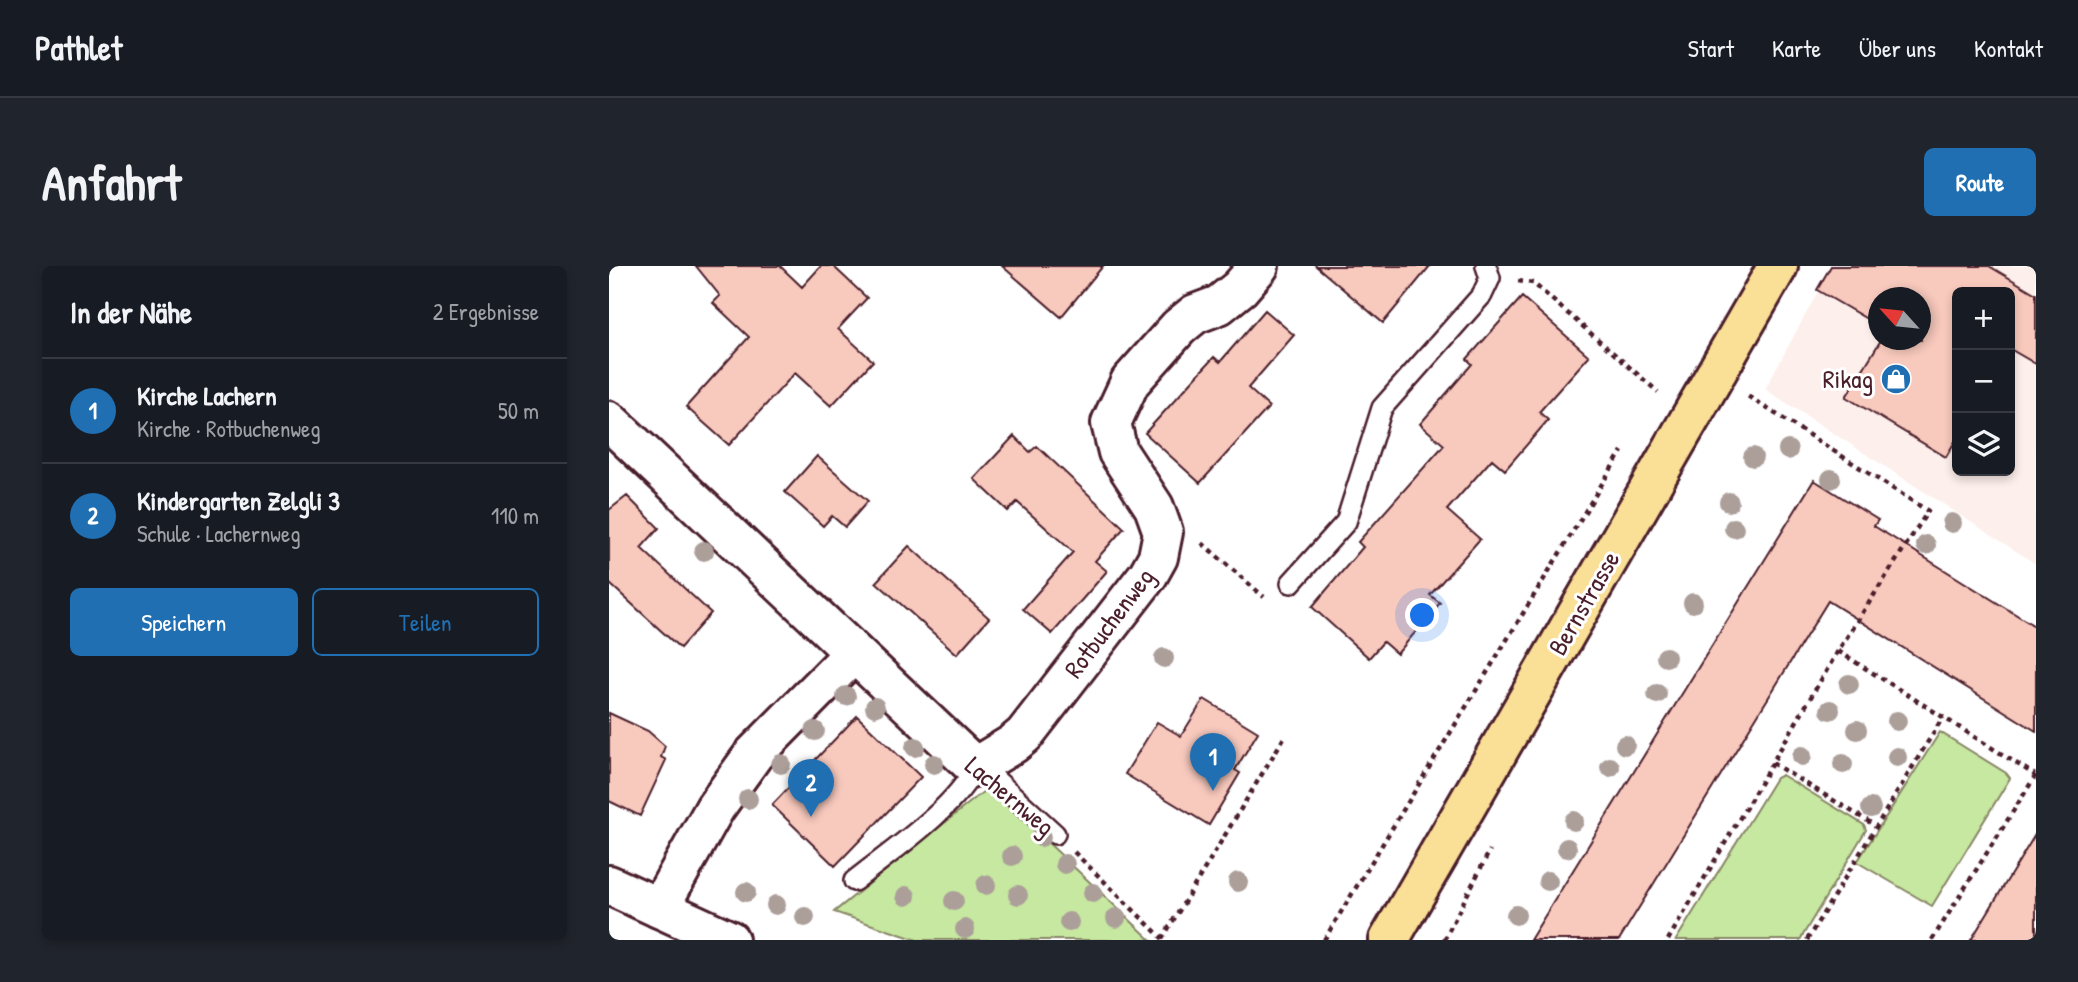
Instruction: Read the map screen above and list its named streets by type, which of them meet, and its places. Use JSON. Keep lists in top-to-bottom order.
{
  "streets": {
    "main road": ["Bernstrasse"],
    "street": ["Rotbuchenweg", "Lachernweg"]
  },
  "crossings": [
    ["Rotbuchenweg", "Lachernweg"]
  ],
  "places": {
    "shop": ["Rikag"]
  },
  "north": "top left",
  "page": {
    "header": "Pathlet",
    "nav": [
      "Start",
      "Karte",
      "Über uns",
      "Kontakt"
    ],
    "buttons": [
      "Route",
      ["Speichern", "Teilen"]
    ],
    "title": "Anfahrt",
    "heading": ["In der Nähe", "2 Ergebnisse"],
    "map_buttons": ["+", "−"],
    "list": [
      {
        "mark": "1",
        "name": "Kirche Lachern",
        "note": "Kirche · Rotbuchenweg",
        "value": "50 m"
      },
      {
        "mark": "2",
        "name": "Kindergarten Zelgli 3",
        "note": "Schule · Lachernweg",
        "value": "110 m"
      }
    ],
    "pins": ["1", "2"]
  }
}
